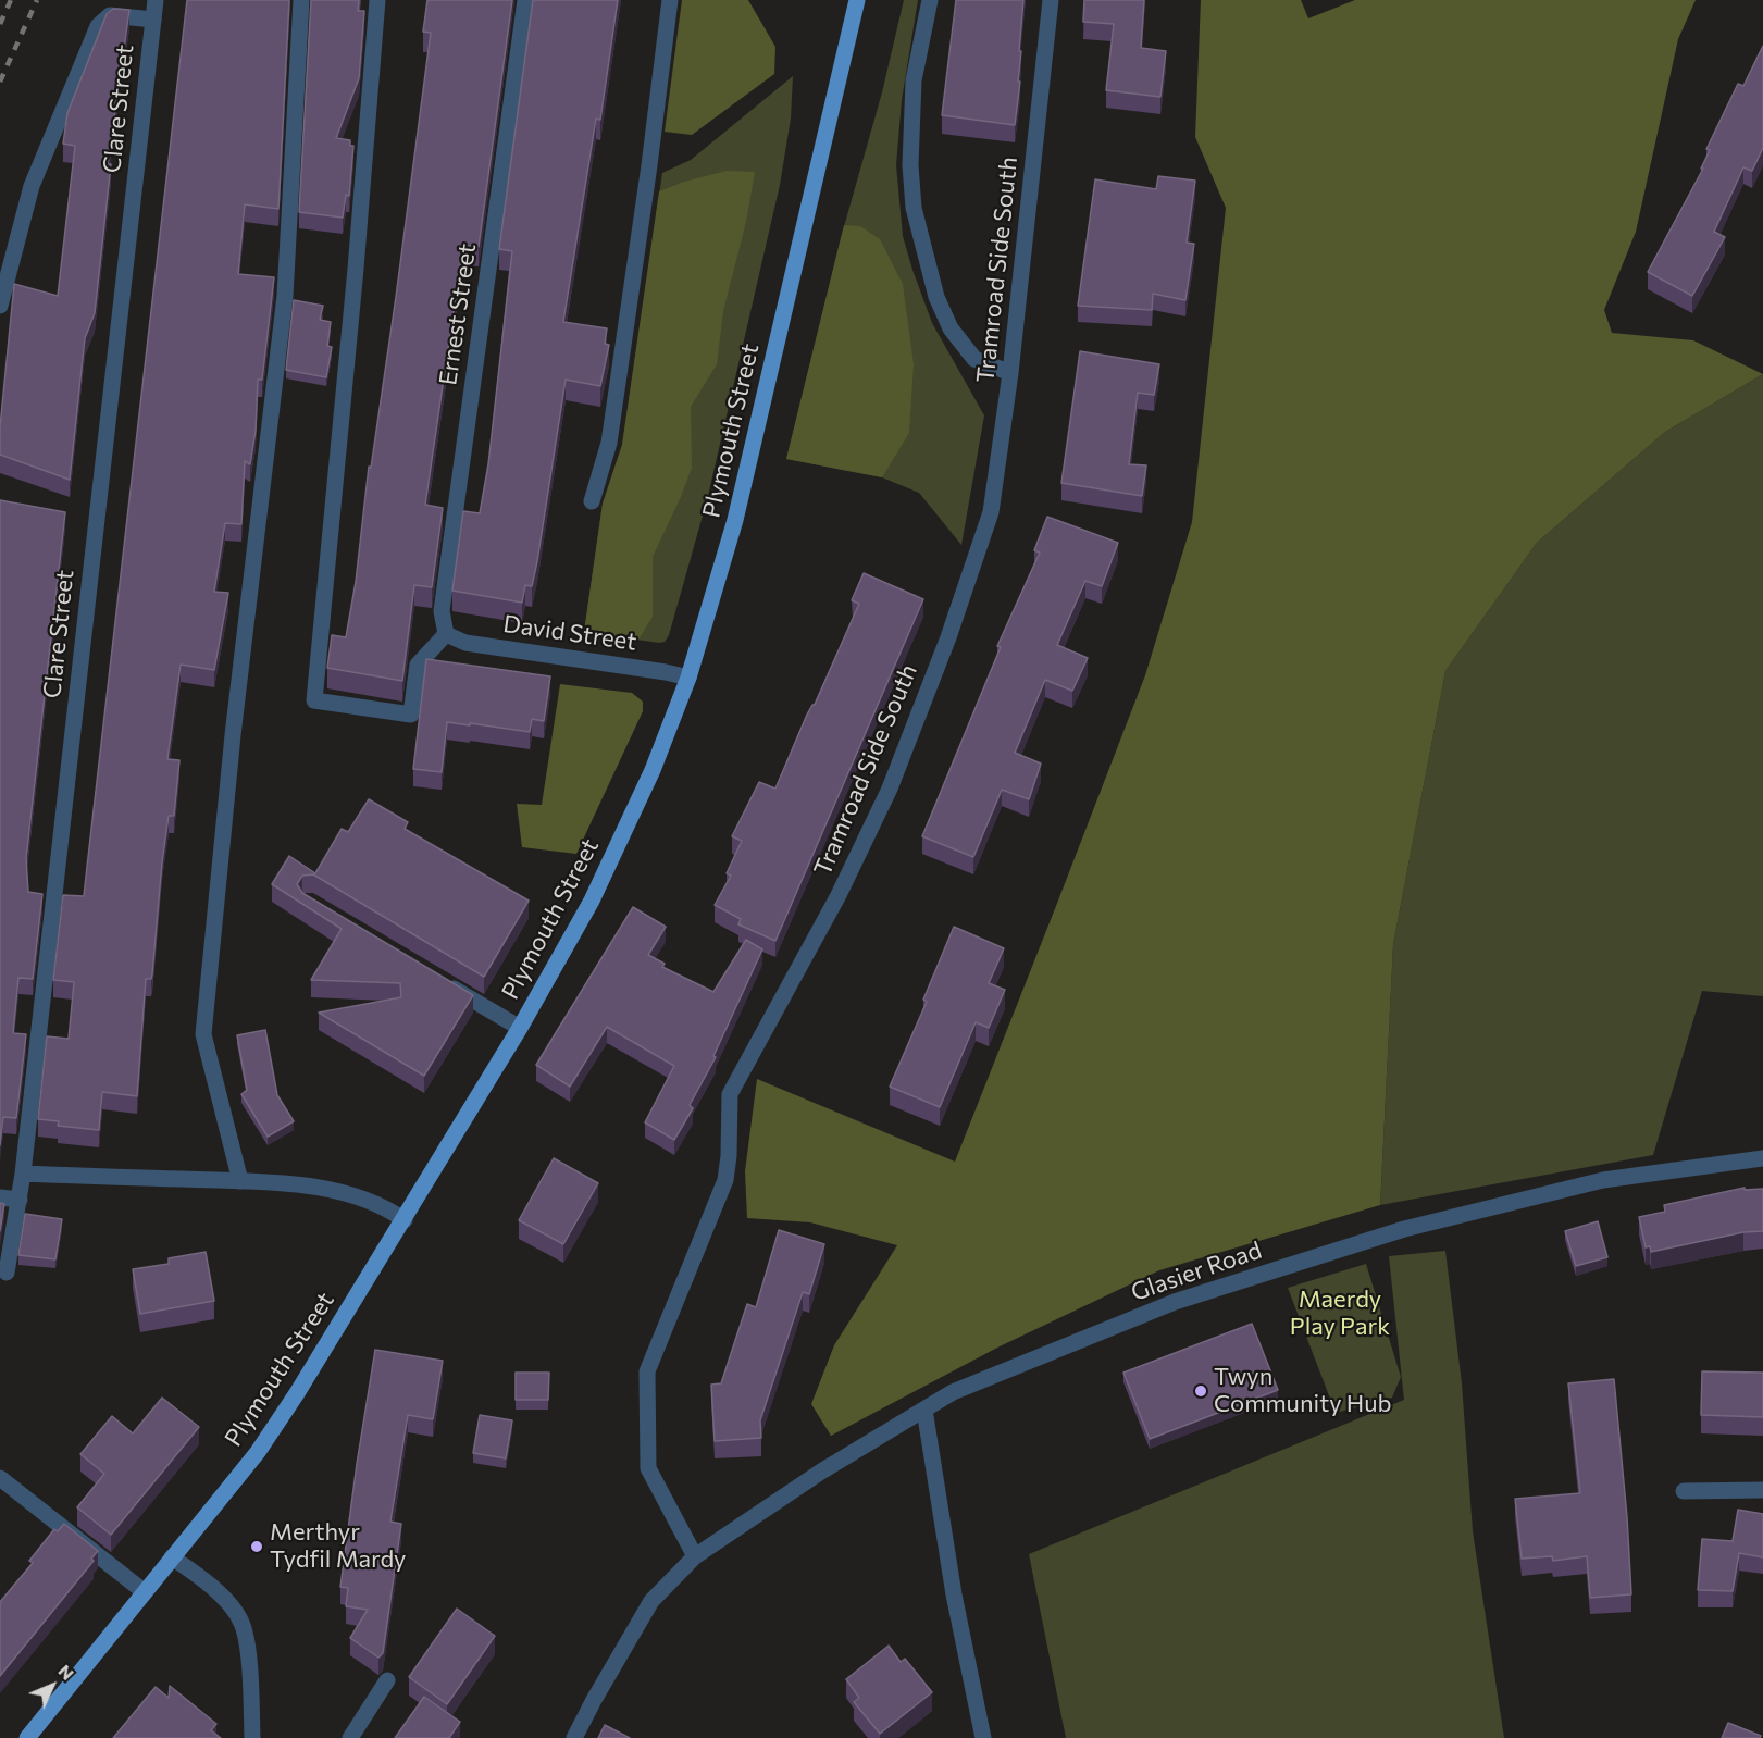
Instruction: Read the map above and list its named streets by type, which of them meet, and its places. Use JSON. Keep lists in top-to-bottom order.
{
  "streets": {
    "main road": ["Plymouth Street"],
    "street": [
      "Clare Street",
      "Tramroad Side South",
      "Ernest Street",
      "David Street",
      "Glasier Road"
    ]
  },
  "crossings": [
    ["Tramroad Side South", "Glasier Road"],
    ["Ernest Street", "David Street"],
    ["Plymouth Street", "David Street"]
  ],
  "parks": ["Maerdy Play Park"],
  "places": ["Twyn Community Hub", "Merthyr Tydfil Mardy"],
  "north": "top right"
}
